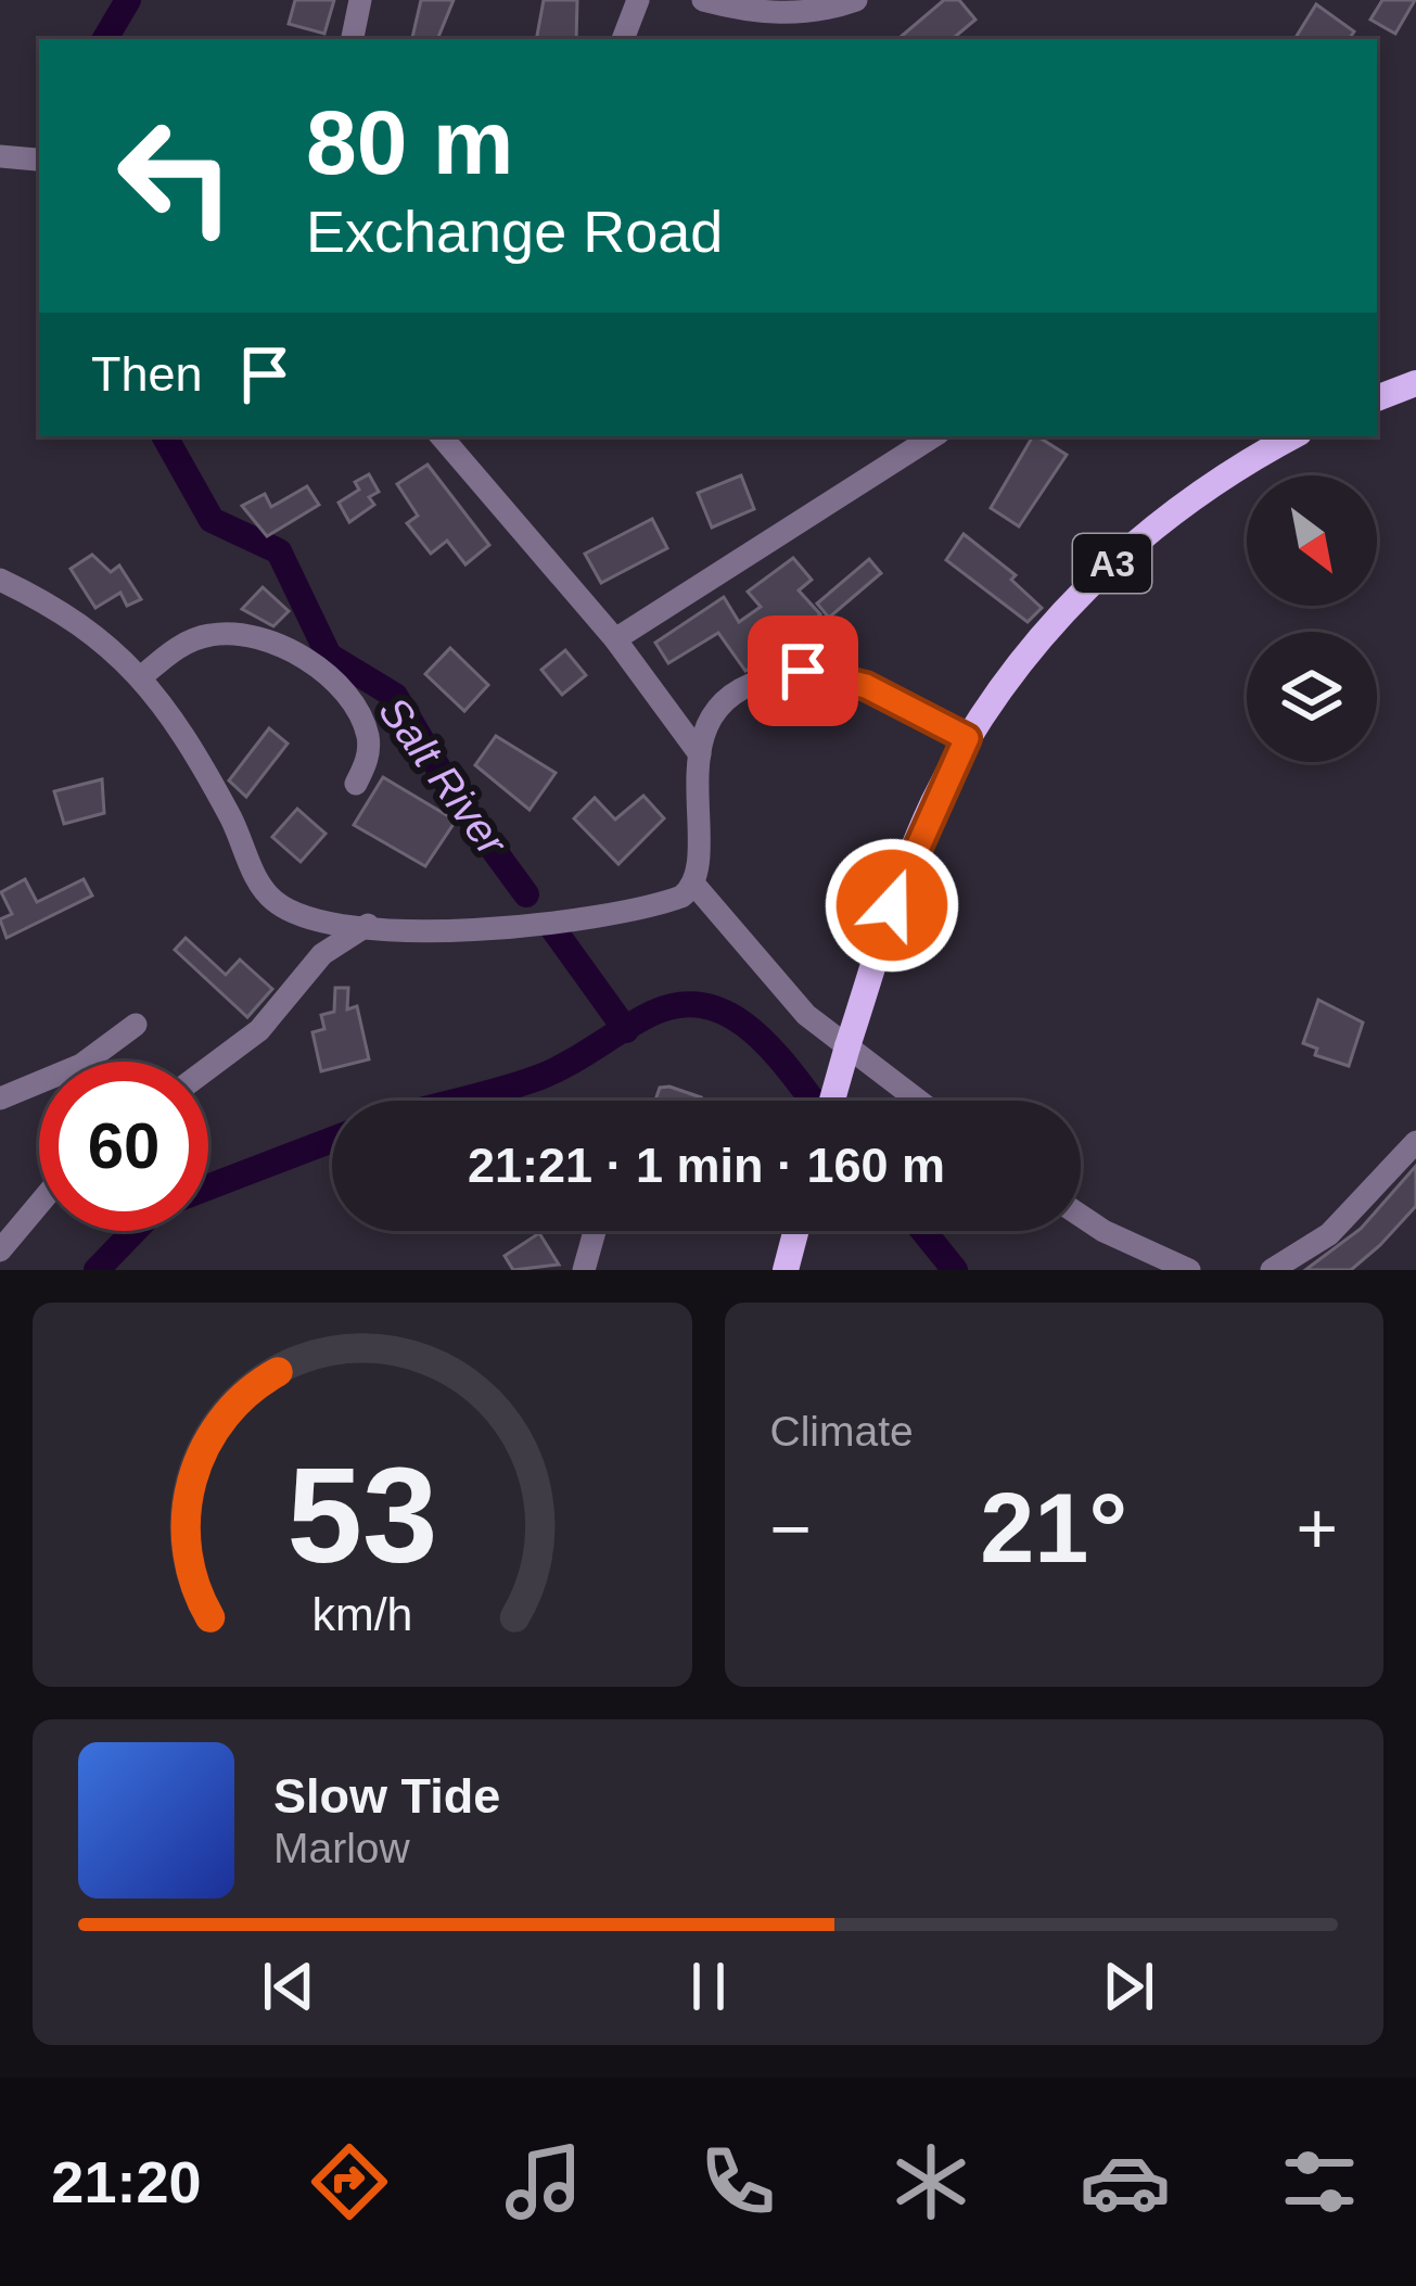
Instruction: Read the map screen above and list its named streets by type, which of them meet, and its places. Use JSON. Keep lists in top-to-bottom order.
{
  "streets": {
    "main road": ["A3"]
  },
  "water": ["Salt River"],
  "north": "bottom right",
  "page": {
    "turn": ["80 m", "Exchange Road"],
    "then": "Then",
    "limit": "60",
    "trip": "21:21 · 1 min · 160 m",
    "tile": "Climate",
    "heat": ["−", "21°", "+"],
    "song": ["Slow Tide", "Marlow"],
    "tabs": "21:20",
    "gauge": ["53", "km/h"]
  }
}
